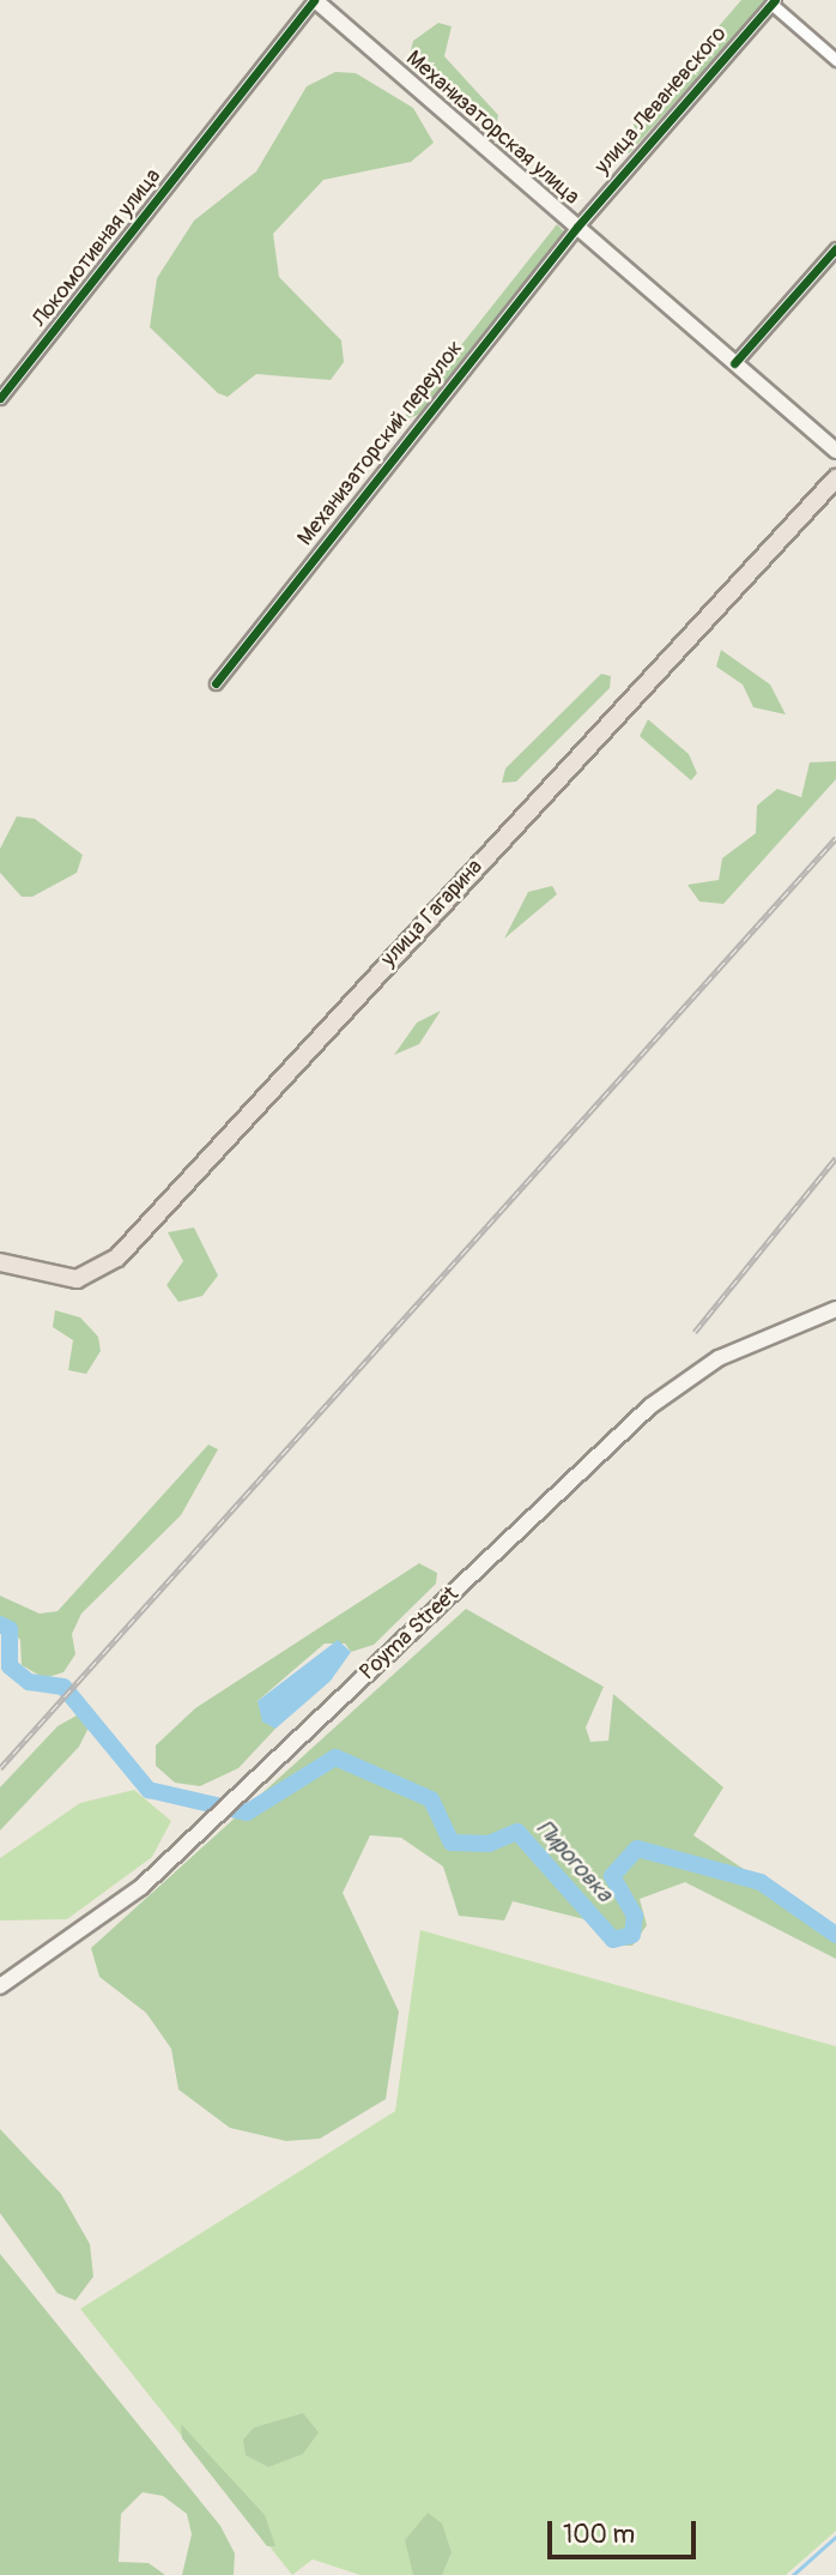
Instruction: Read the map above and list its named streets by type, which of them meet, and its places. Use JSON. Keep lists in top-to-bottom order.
{
  "streets": {
    "main road": ["Механизаторская улица", "улица Гагарина", "Poyma Street"],
    "street": ["улица Леваневского", "Локомотивная улица", "Механизаторский переулок"]
  },
  "crossings": [
    ["улица Леваневского", "Механизаторская улица"],
    ["улица Леваневского", "Механизаторский переулок"],
    ["Механизаторская улица", "Локомотивная улица"],
    ["Механизаторская улица", "Механизаторский переулок"]
  ],
  "water": ["Пироговка"],
  "scale_bar": "100 m"
}
